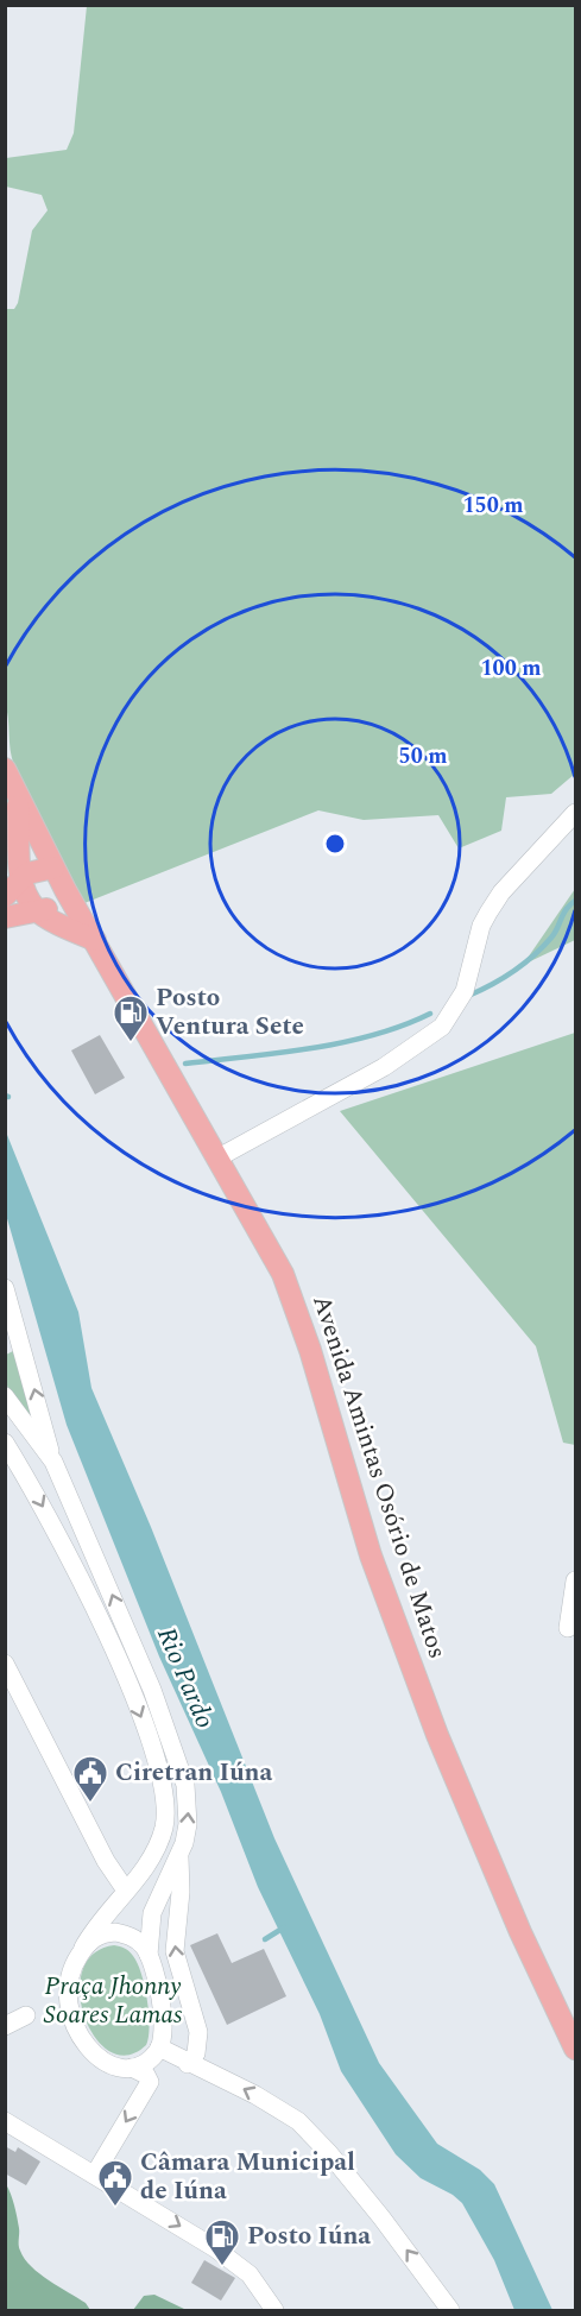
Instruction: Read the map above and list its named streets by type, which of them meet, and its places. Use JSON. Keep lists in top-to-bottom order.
{
  "streets": {
    "main road": ["Avenida Amintas Osório de Matos"]
  },
  "water": ["Rio Pardo"],
  "parks": ["Praça Jhonny Soares Lamas"],
  "places": {
    "fuel station": ["Posto Ventura Sete", "Posto Iúna"],
    "public building": ["Ciretran Iúna", "Câmara Municipal de Iúna"]
  },
  "rings": ["150 m", "100 m", "50 m"]
}
